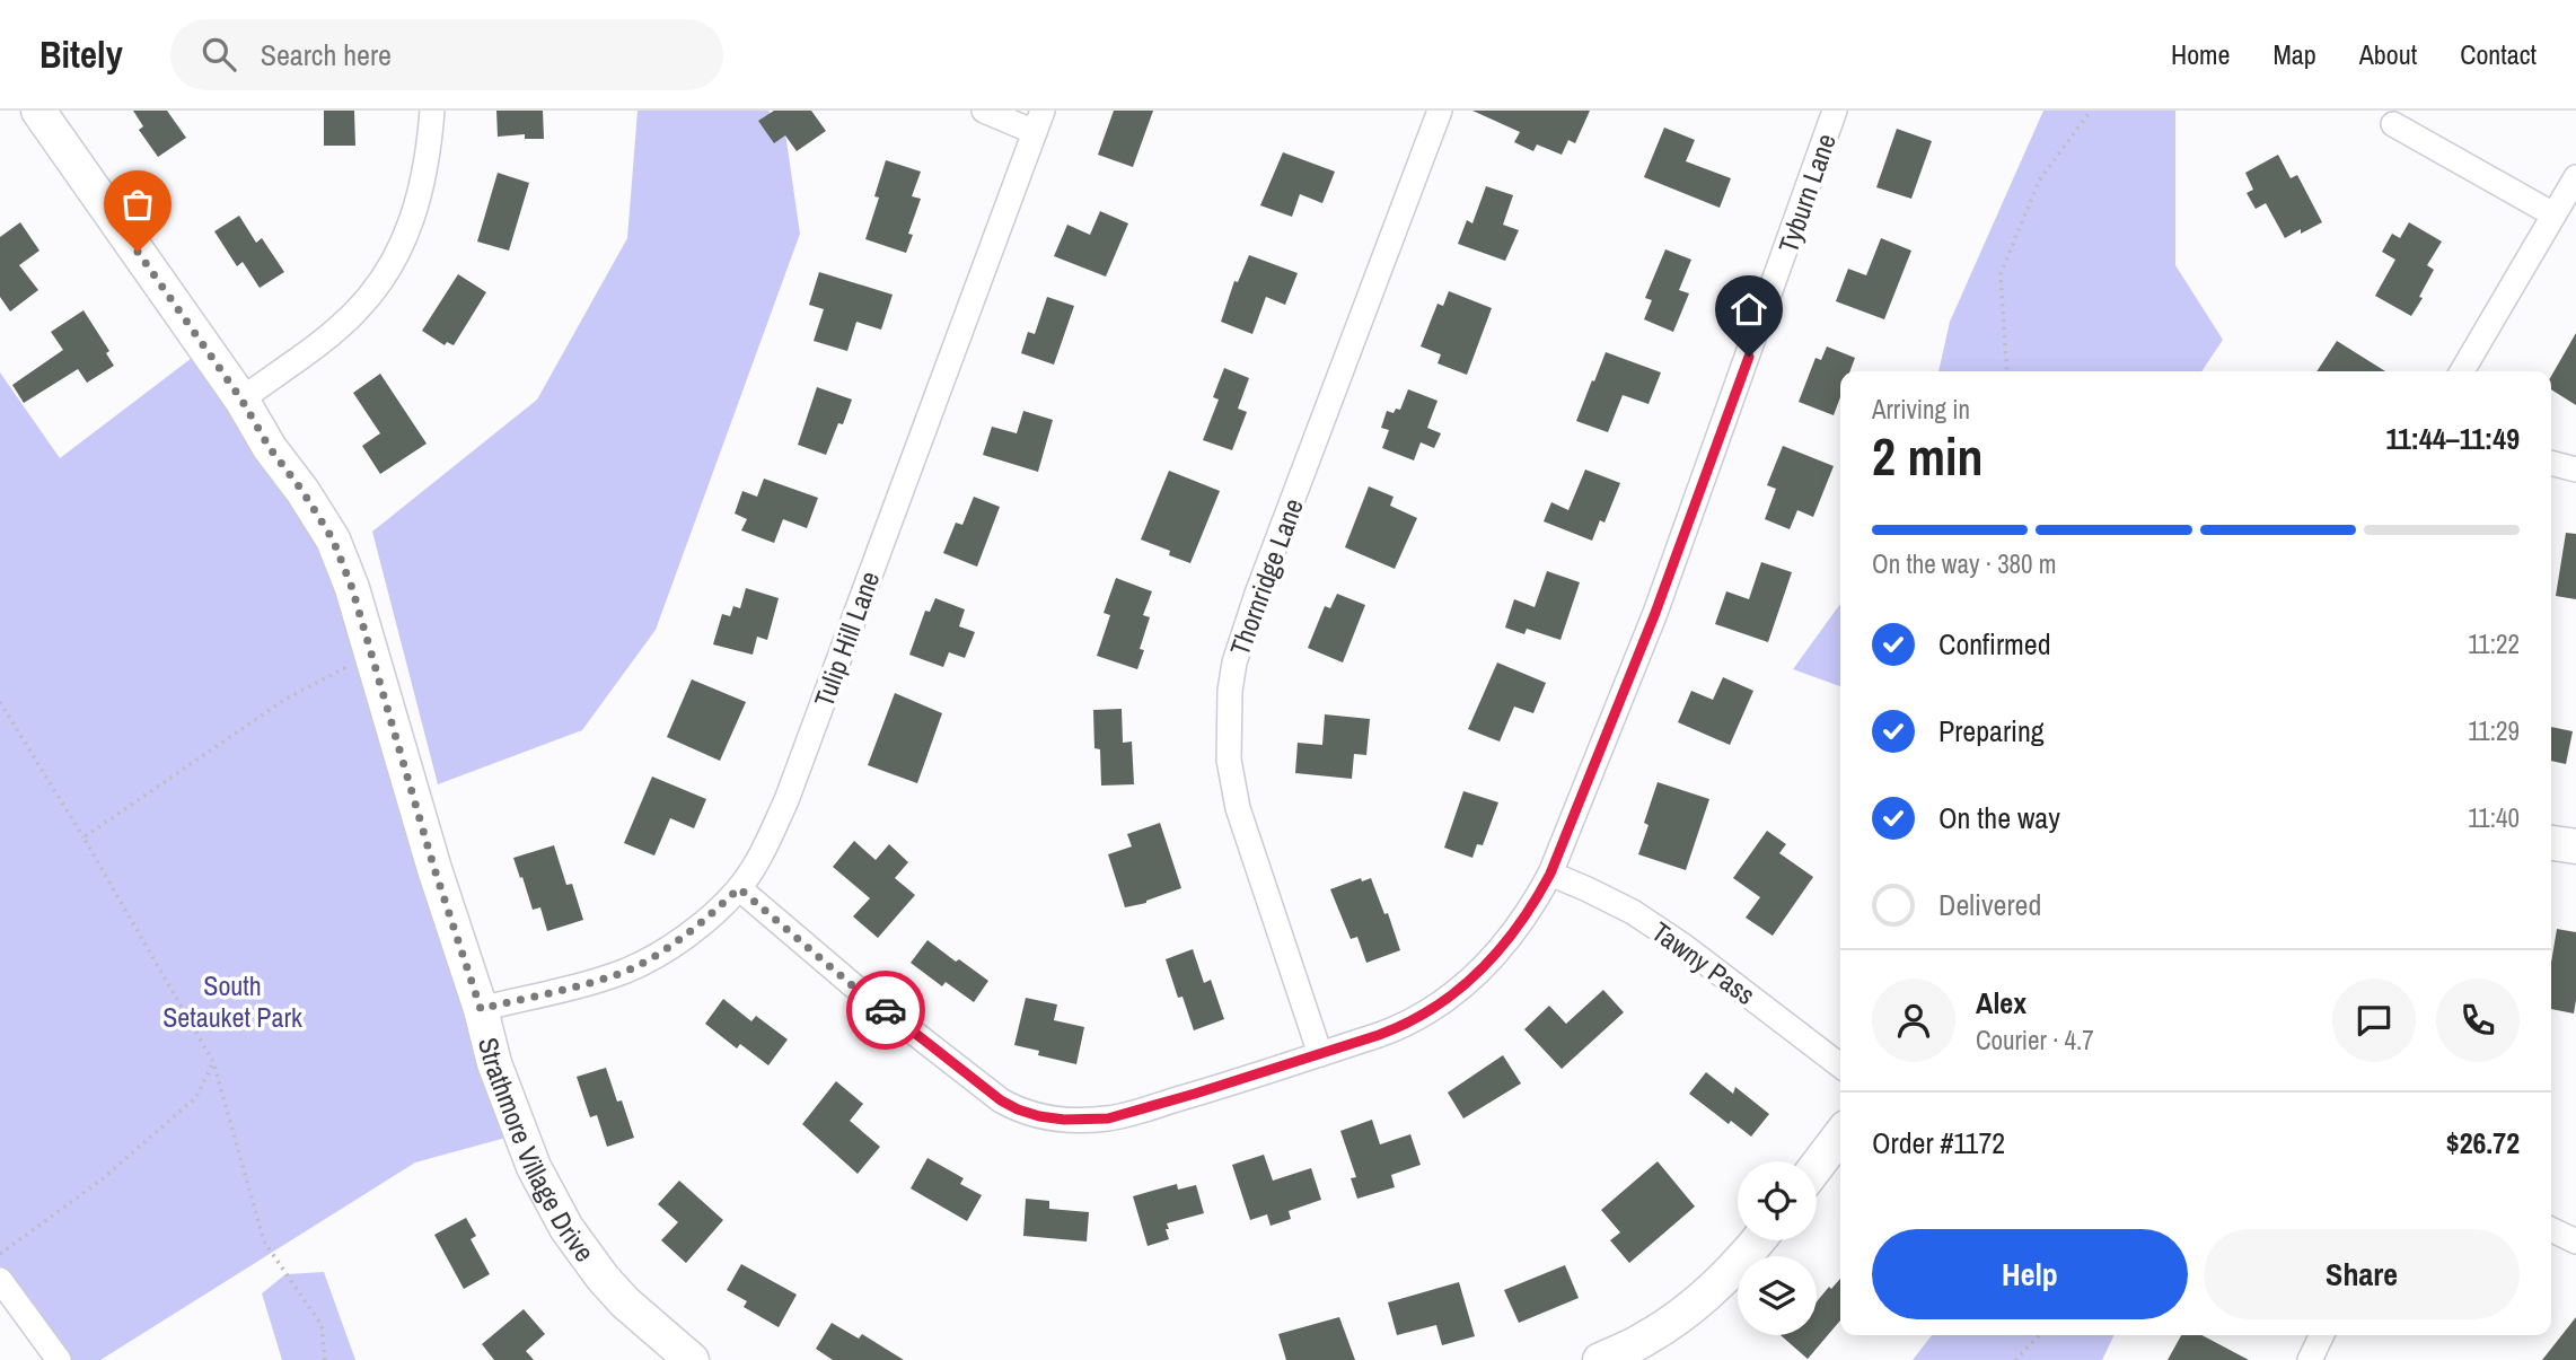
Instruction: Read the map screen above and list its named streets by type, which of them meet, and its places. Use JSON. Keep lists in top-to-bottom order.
{
  "streets": {
    "street": [
      "Tyburn Lane",
      "Thornridge Lane",
      "Tulip Hill Lane",
      "Tawny Pass",
      "Strathmore Village Drive"
    ]
  },
  "crossings": [
    ["Tyburn Lane", "Thornridge Lane"],
    ["Tyburn Lane", "Tulip Hill Lane"],
    ["Tyburn Lane", "Tawny Pass"],
    ["Tulip Hill Lane", "Strathmore Village Drive"]
  ],
  "parks": ["South Setauket Park"],
  "page": {
    "header": "Bitely",
    "search": "Search here",
    "nav": [
      "Home",
      "Map",
      "About",
      "Contact"
    ],
    "heading": ["2 min", "Arriving in", "11:44–11:49"],
    "panel": [
      "Alex",
      "Courier · 4.7",
      "Order #1172",
      "$26.72"
    ],
    "bar": "On the way · 380 m",
    "list": [
      ["Confirmed", "11:22"],
      ["Preparing", "11:29"],
      ["On the way", "11:40"],
      "Delivered"
    ],
    "buttons": ["Help", "Share"]
  }
}
